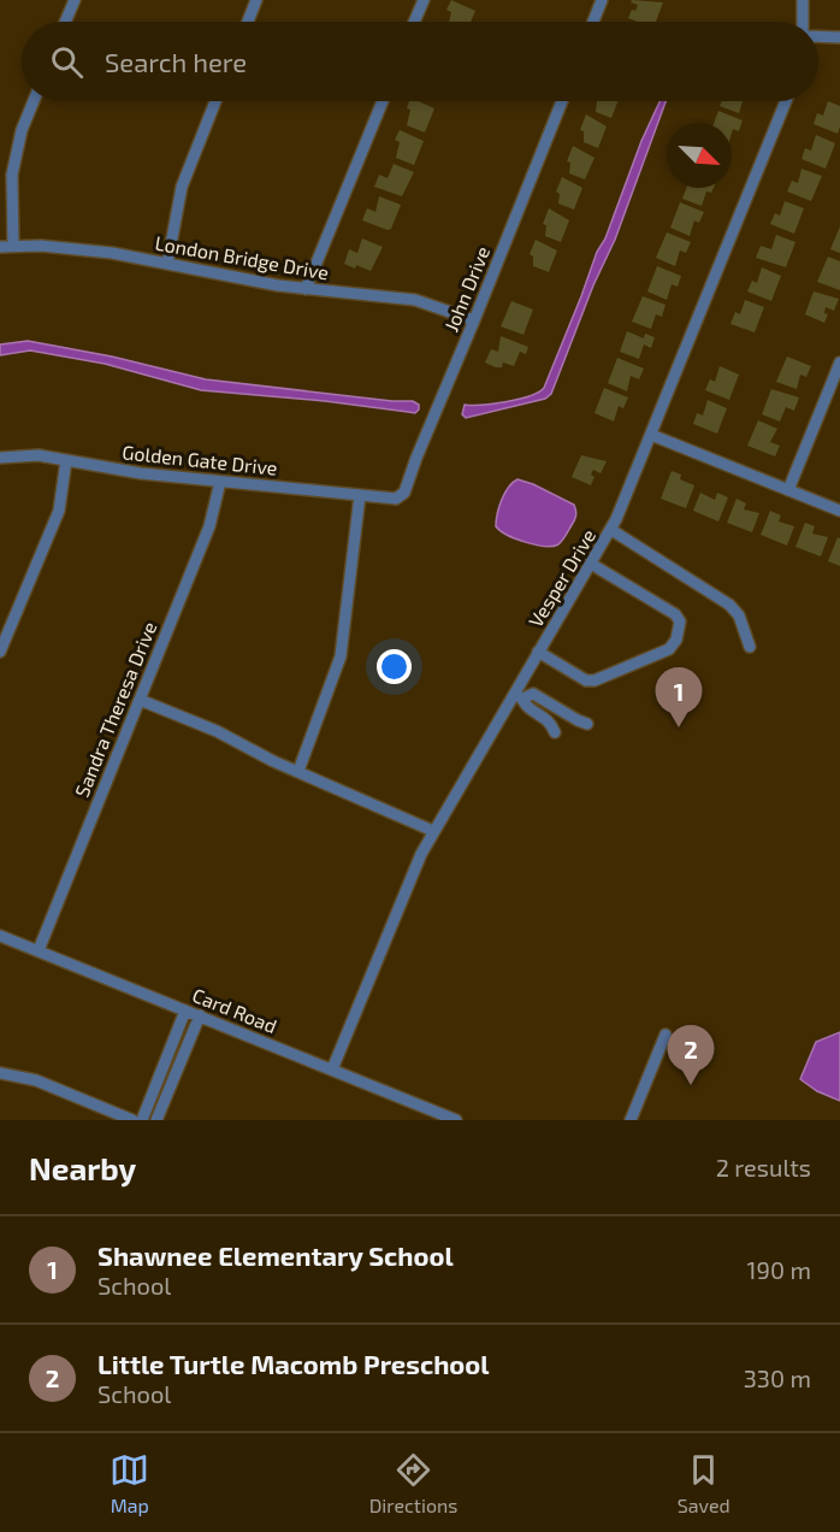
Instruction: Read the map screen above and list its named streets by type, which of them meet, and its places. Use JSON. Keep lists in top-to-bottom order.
{
  "streets": {
    "street": [
      "London Bridge Drive",
      "John Drive",
      "Golden Gate Drive",
      "Vesper Drive",
      "Sandra Theresa Drive",
      "Card Road"
    ]
  },
  "crossings": [
    ["London Bridge Drive", "John Drive"],
    ["John Drive", "Golden Gate Drive"],
    ["Golden Gate Drive", "Sandra Theresa Drive"],
    ["Vesper Drive", "Card Road"],
    ["Sandra Theresa Drive", "Card Road"]
  ],
  "north": "bottom right",
  "page": {
    "search": "Search here",
    "pins": ["1", "2"],
    "heading": ["Nearby", "2 results"],
    "list": [
      {
        "mark": "1",
        "name": "Shawnee Elementary School",
        "note": "School",
        "value": "190 m"
      },
      {
        "mark": "2",
        "name": "Little Turtle Macomb Preschool",
        "note": "School",
        "value": "330 m"
      }
    ],
    "nav": ["Map", "Directions", "Saved"]
  }
}
